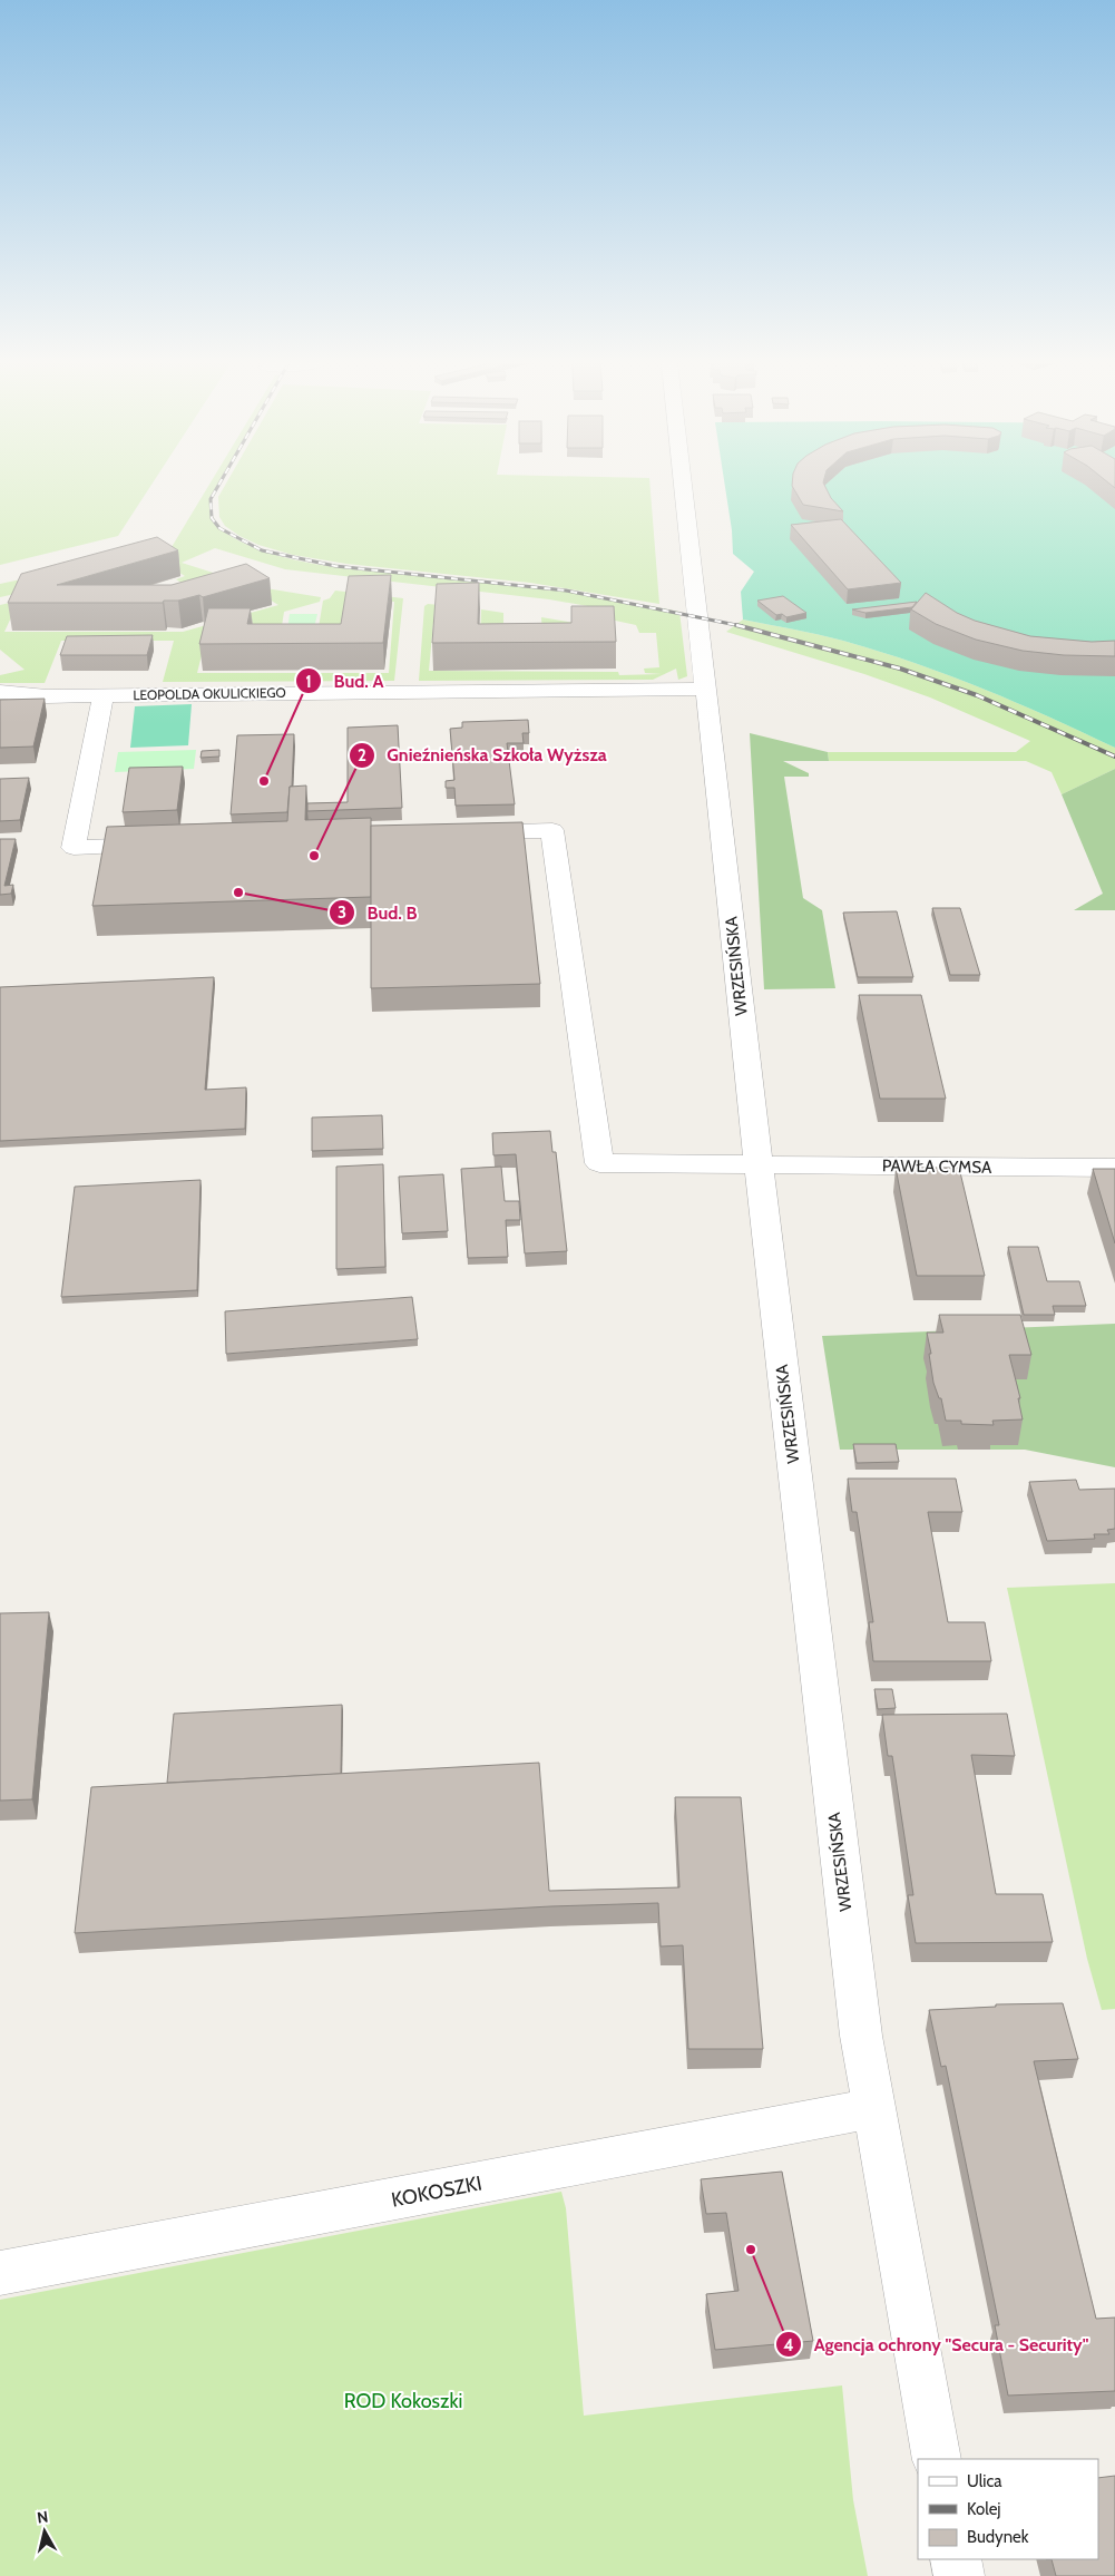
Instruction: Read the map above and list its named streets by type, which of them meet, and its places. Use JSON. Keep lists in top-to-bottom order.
{
  "streets": {
    "street": [
      "LEOPOLDA OKULICKIEGO",
      "WRZESIŃSKA",
      "PAWŁA CYMSA",
      "KOKOSZKI"
    ]
  },
  "crossings": [
    ["LEOPOLDA OKULICKIEGO", "WRZESIŃSKA"],
    ["WRZESIŃSKA", "PAWŁA CYMSA"],
    ["WRZESIŃSKA", "KOKOSZKI"]
  ],
  "parks": ["ROD Kokoszki"],
  "places": [
    "Bud. A",
    "Gnieźnieńska Szkoła Wyższa",
    "Bud. B",
    "Agencja ochrony \"Secura - Security\""
  ],
  "legend": ["Ulica", "Kolej", "Budynek"],
  "north": "top"
}
